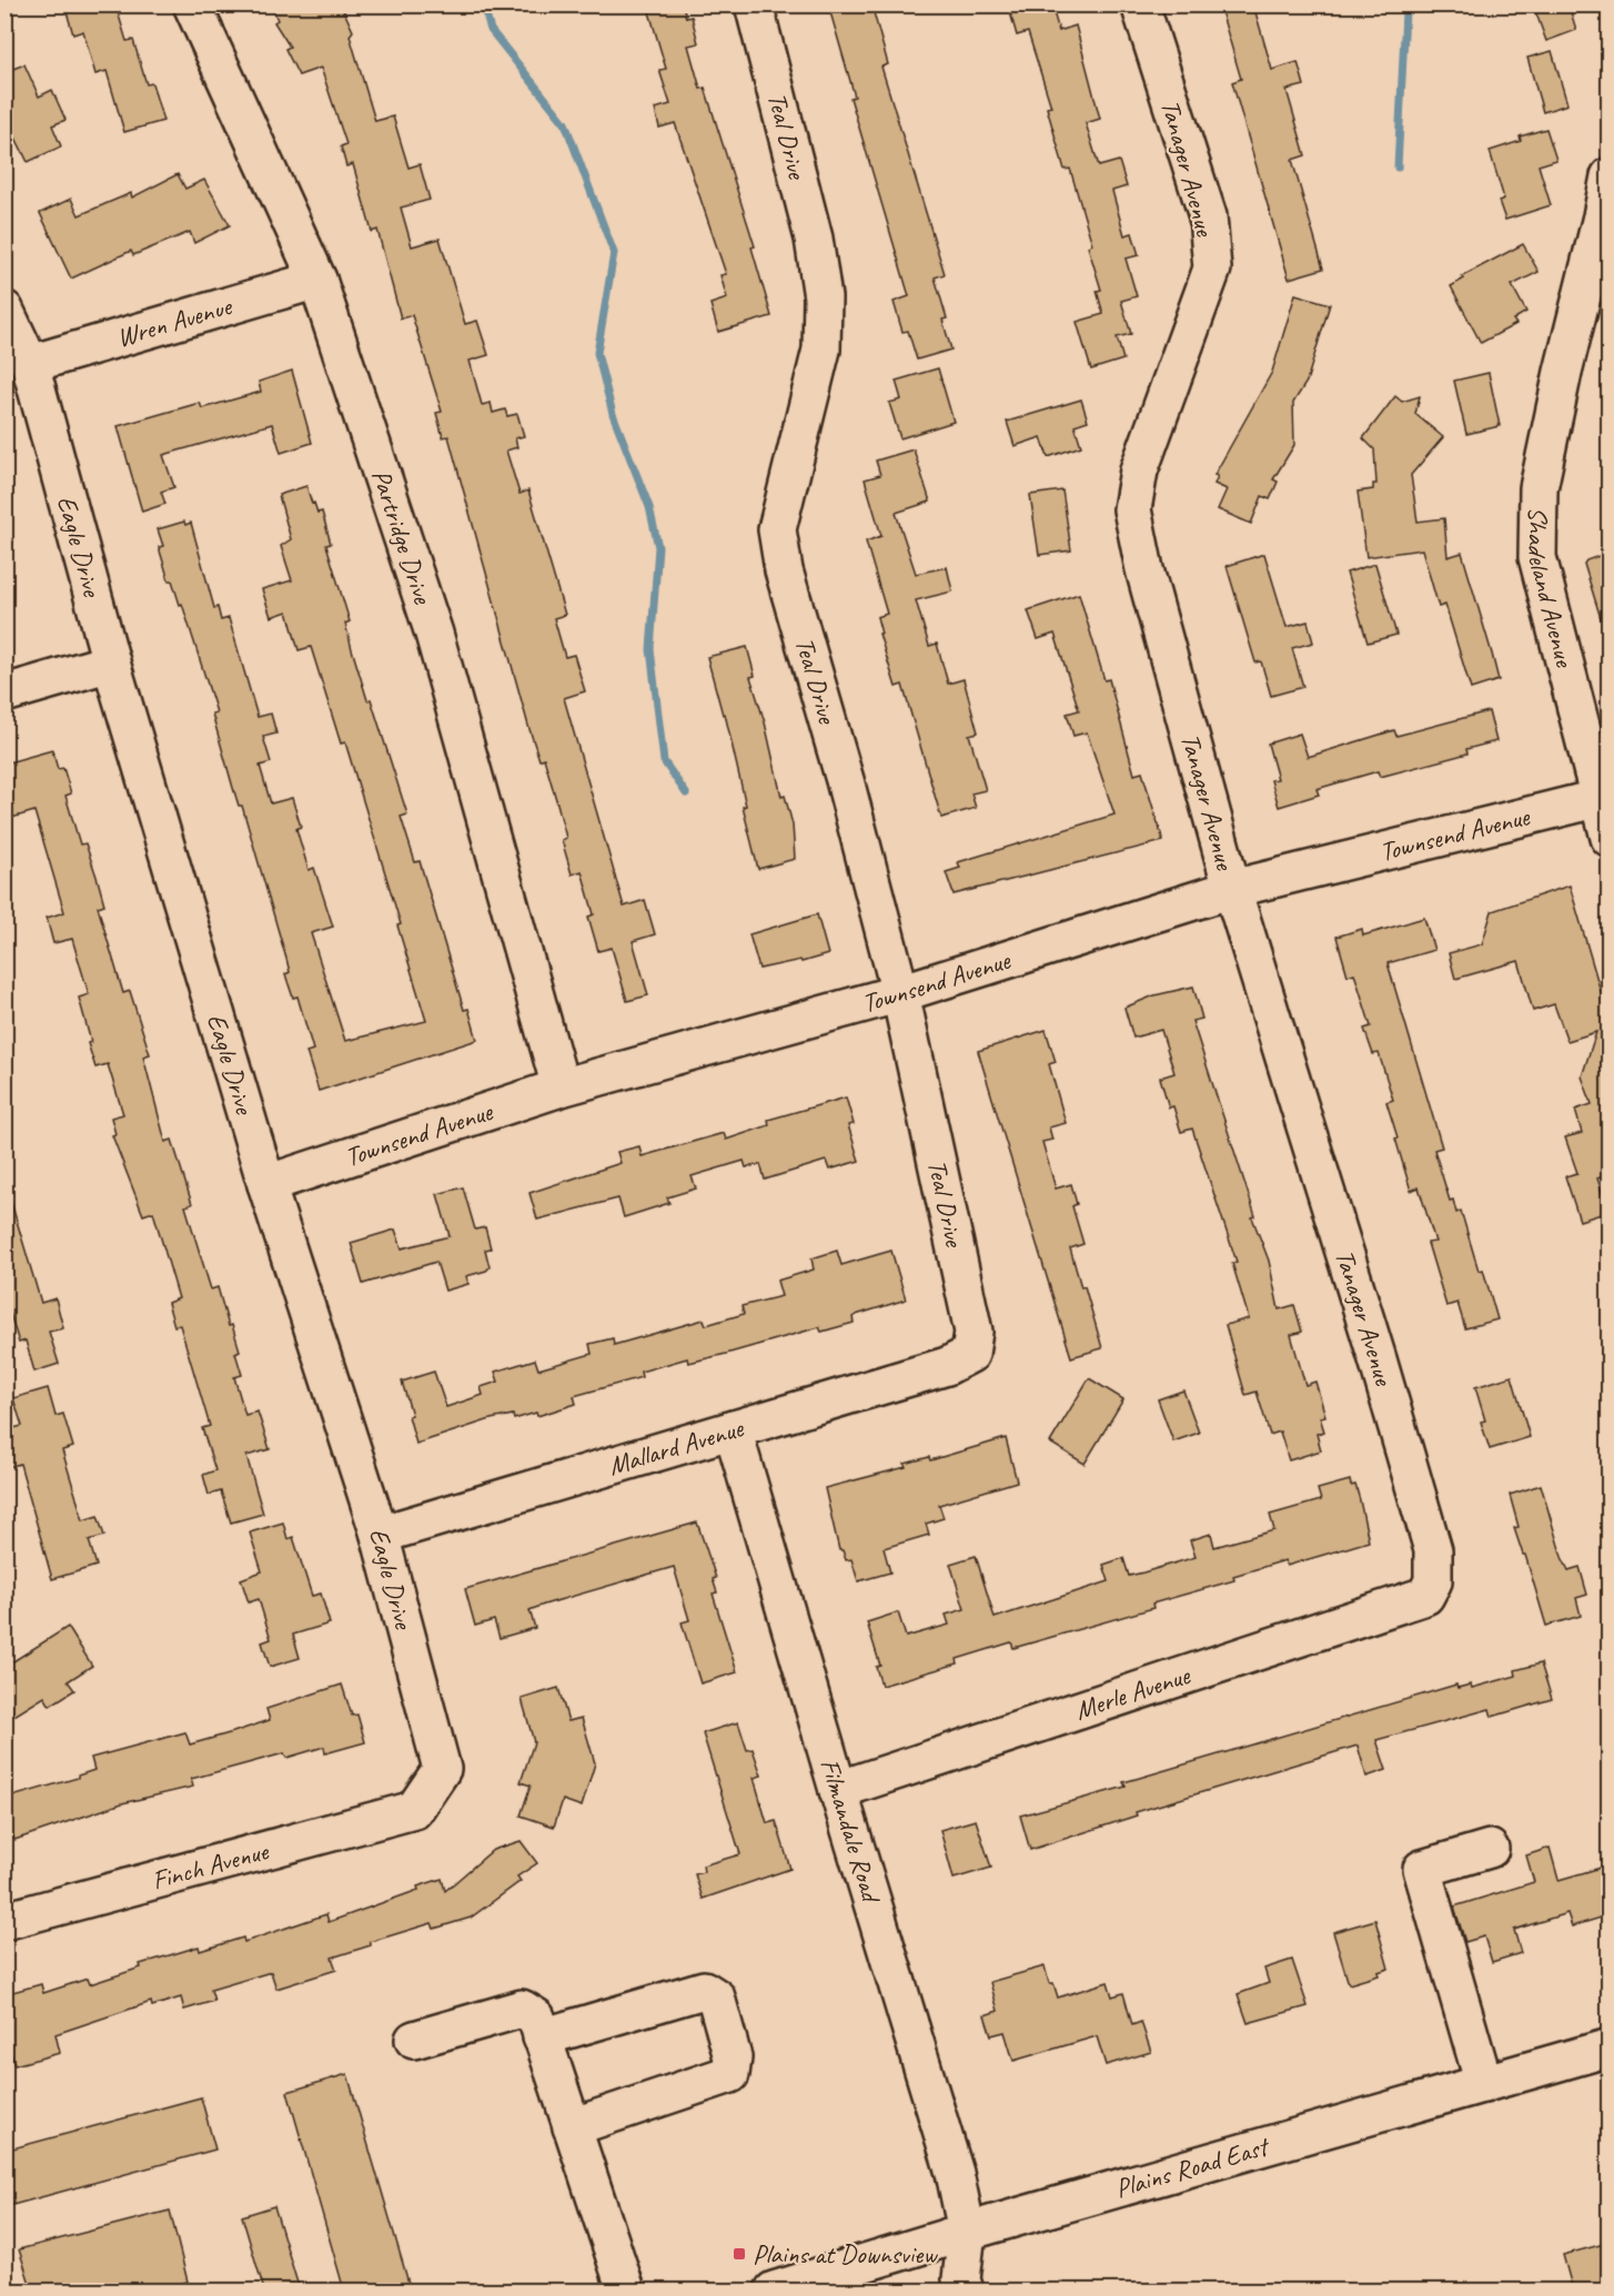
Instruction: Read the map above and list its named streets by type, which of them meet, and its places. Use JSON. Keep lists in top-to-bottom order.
{
  "streets": {
    "street": [
      "Teal Drive",
      "Tanager Avenue",
      "Wren Avenue",
      "Partridge Drive",
      "Eagle Drive",
      "Shadeland Avenue",
      "Townsend Avenue",
      "Mallard Avenue",
      "Merle Avenue",
      "Filmandale Road",
      "Finch Avenue",
      "Plains Road East"
    ]
  },
  "crossings": [
    ["Teal Drive", "Townsend Avenue"],
    ["Teal Drive", "Mallard Avenue"],
    ["Tanager Avenue", "Townsend Avenue"],
    ["Tanager Avenue", "Merle Avenue"],
    ["Wren Avenue", "Partridge Drive"],
    ["Wren Avenue", "Eagle Drive"],
    ["Partridge Drive", "Townsend Avenue"],
    ["Eagle Drive", "Townsend Avenue"],
    ["Eagle Drive", "Mallard Avenue"],
    ["Eagle Drive", "Finch Avenue"],
    ["Shadeland Avenue", "Townsend Avenue"],
    ["Mallard Avenue", "Filmandale Road"],
    ["Merle Avenue", "Filmandale Road"],
    ["Filmandale Road", "Plains Road East"]
  ],
  "places": {
    "transit": ["Plains at Downsview"]
  }
}
